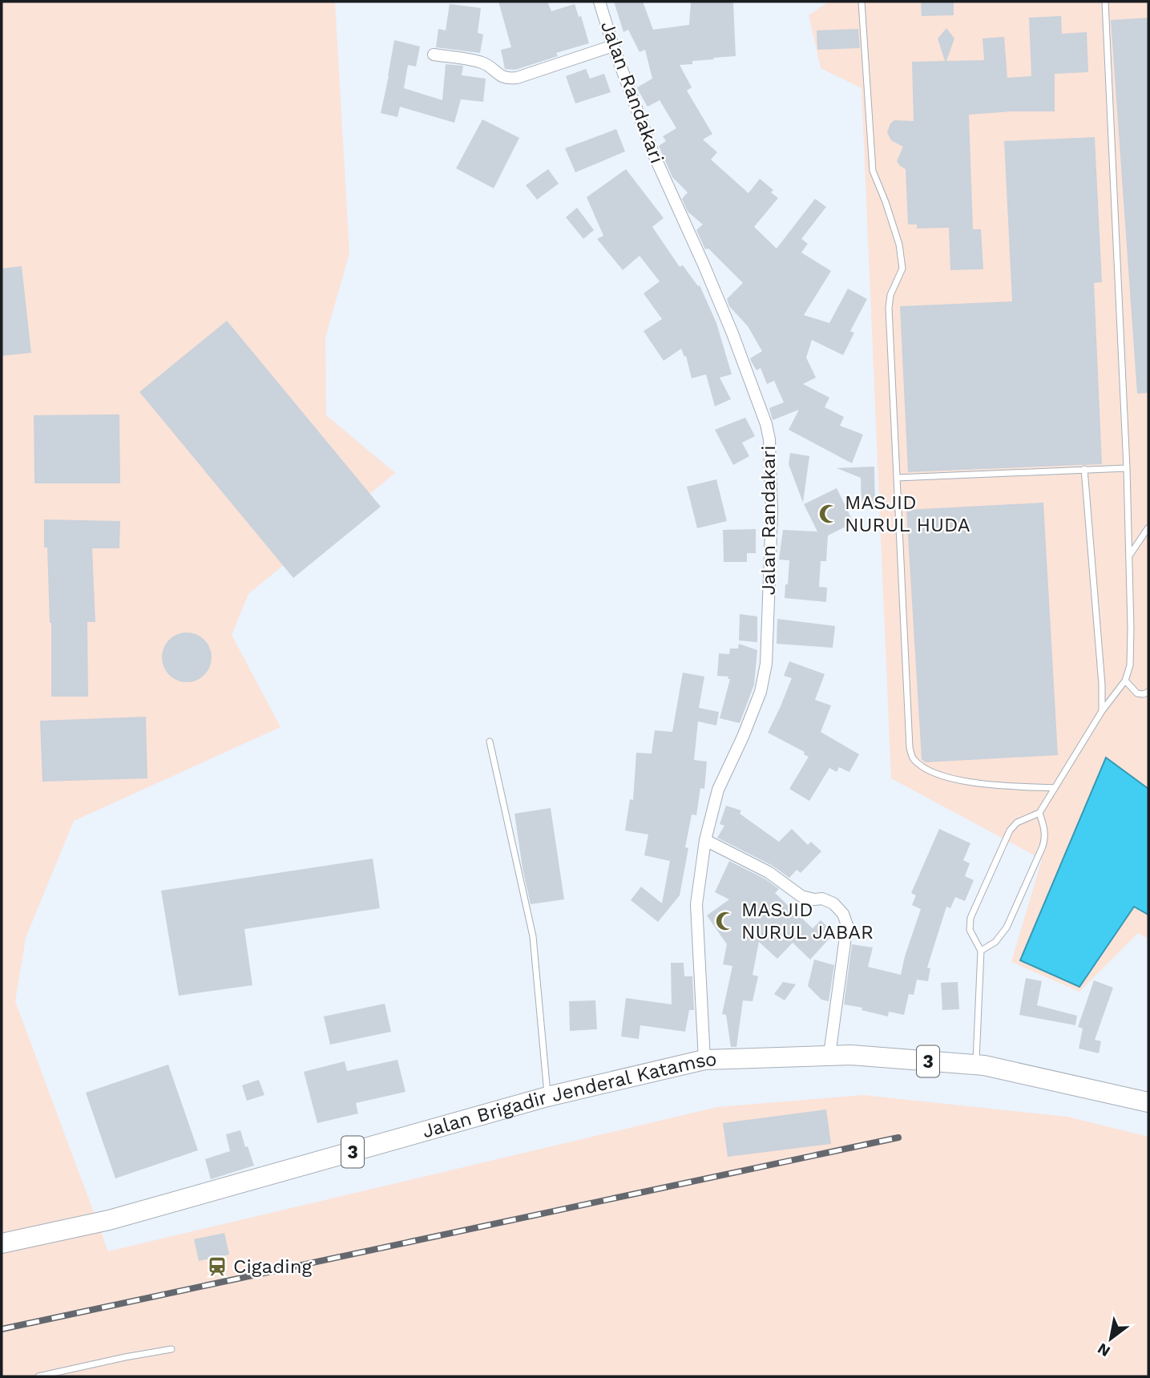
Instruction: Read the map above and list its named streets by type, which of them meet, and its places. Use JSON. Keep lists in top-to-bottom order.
{
  "streets": {
    "highway": ["3", "Jalan Brigadir Jenderal Katamso"],
    "street": ["Jalan Randakari"]
  },
  "crossings": [
    ["Jalan Randakari", "Jalan Brigadir Jenderal Katamso"]
  ],
  "places": {
    "mosque": ["MASJID NURUL HUDA", "MASJID NURUL JABAR"],
    "station": ["Cigading"]
  },
  "north": "bottom left"
}
